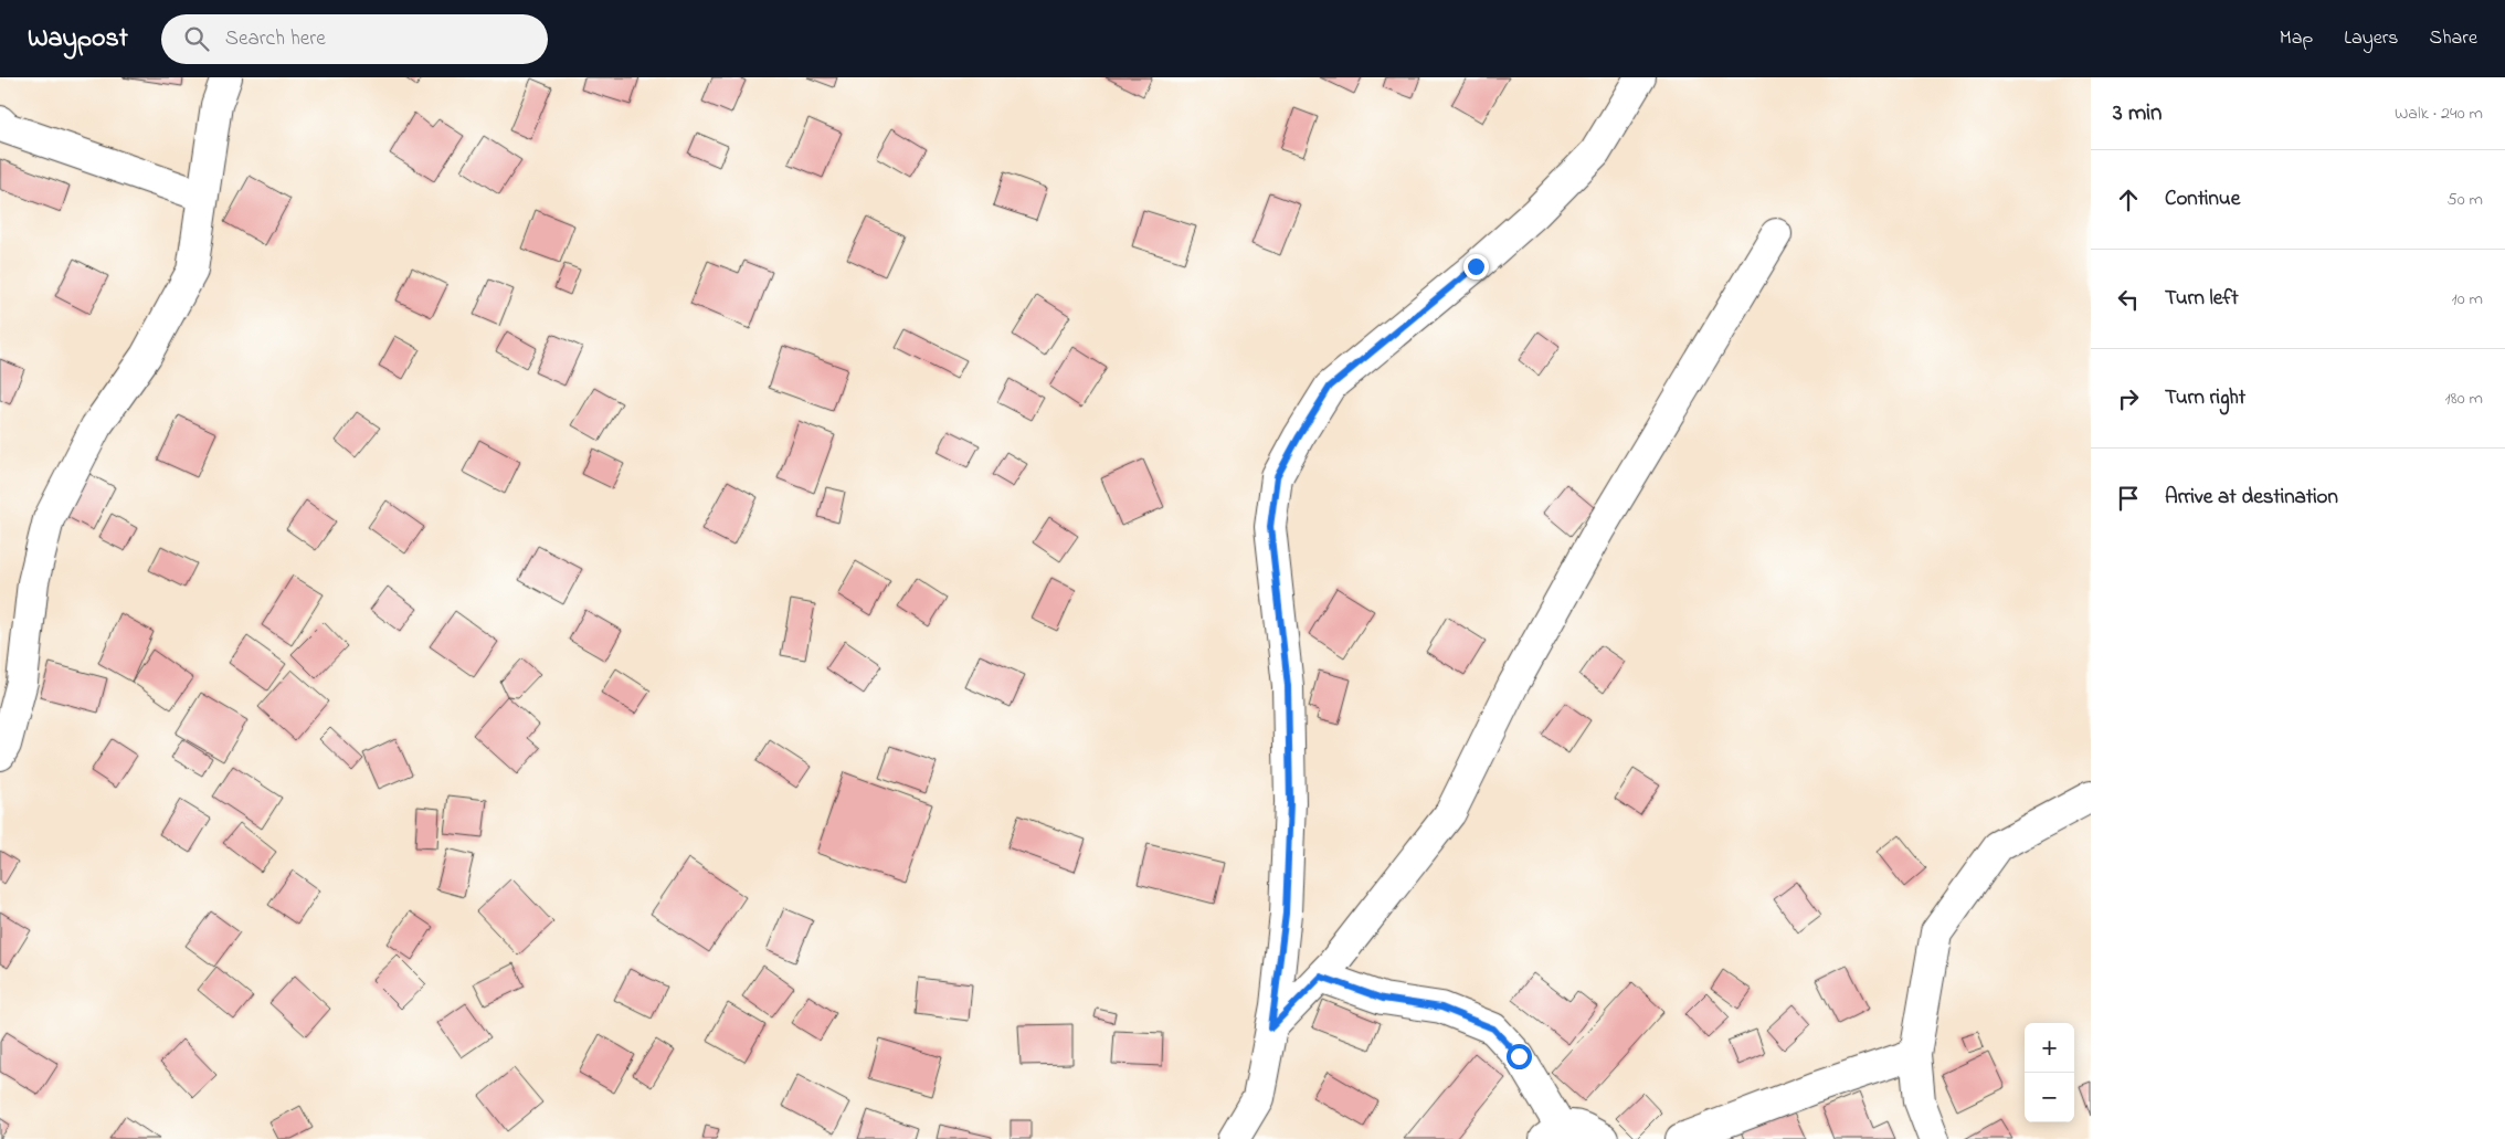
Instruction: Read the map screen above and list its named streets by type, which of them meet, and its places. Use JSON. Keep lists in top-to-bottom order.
{
  "page": {
    "header": "Waypost",
    "search": "Search here",
    "nav": ["Map", "Layers", "Share"],
    "heading": ["3 min", "Walk · 240 m"],
    "list": [
      ["Continue", "50 m"],
      ["Turn left", "10 m"],
      ["Turn right", "180 m"],
      "Arrive at destination"
    ],
    "map_buttons": ["+", "−"]
  }
}
